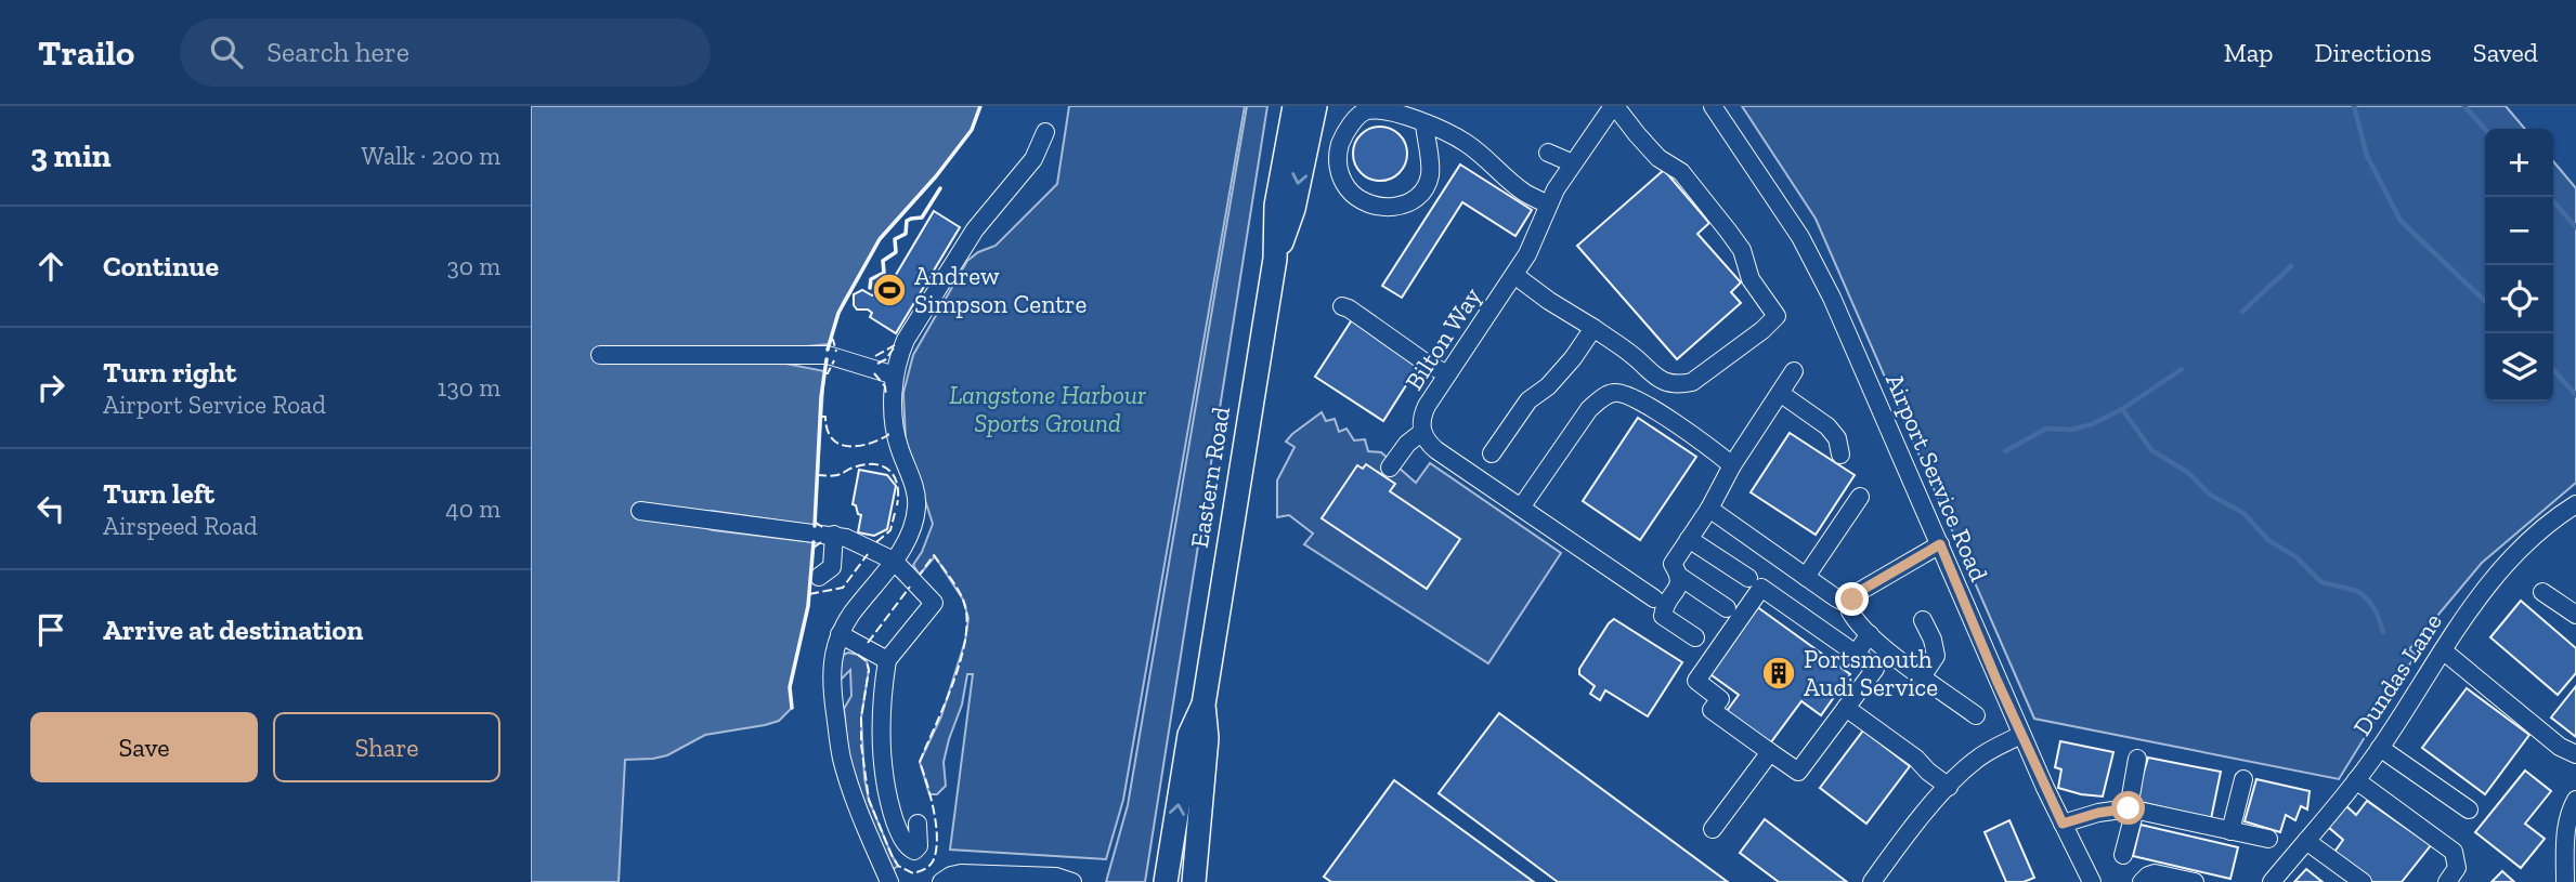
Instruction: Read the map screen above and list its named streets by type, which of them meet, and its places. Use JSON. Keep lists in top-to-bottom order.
{
  "streets": {
    "main road": ["Eastern Road"],
    "street": ["Bilton Way", "Airport Service Road", "Dundas Lane"]
  },
  "parks": ["Langstone Harbour Sports Ground"],
  "places": {
    "sports": ["Andrew Simpson Centre"],
    "building": ["Portsmouth Audi Service"]
  },
  "page": {
    "header": "Trailo",
    "search": "Search here",
    "nav": ["Map", "Directions", "Saved"],
    "heading": ["3 min", "Walk · 200 m"],
    "map_buttons": ["+", "−"],
    "list": [
      ["Continue", "30 m"],
      ["Turn right", "Airport Service Road", "130 m"],
      ["Turn left", "Airspeed Road", "40 m"],
      "Arrive at destination"
    ],
    "buttons": ["Save", "Share"]
  }
}
